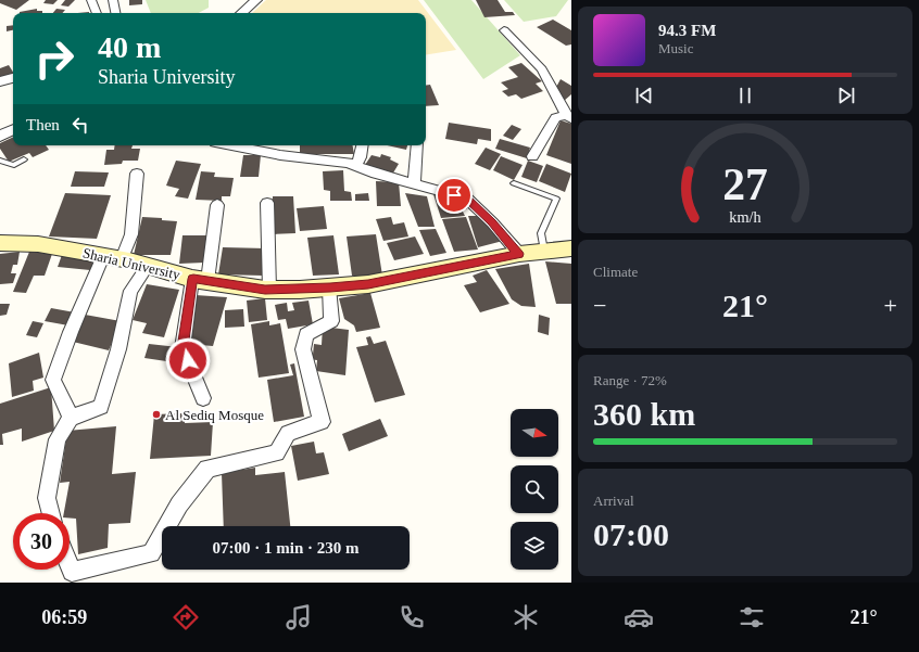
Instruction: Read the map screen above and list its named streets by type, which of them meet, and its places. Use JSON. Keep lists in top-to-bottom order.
{
  "streets": {
    "main road": ["Sharia University"]
  },
  "places": ["Al Sediq Mosque"],
  "north": "right",
  "page": {
    "turn": ["40 m", "Sharia University"],
    "song": ["94.3 FM", "Music"],
    "then": "Then",
    "tile": [
      "Climate",
      ["Range · 72%", "360 km"],
      ["Arrival", "07:00"]
    ],
    "heat": ["−", "21°", "+"],
    "limit": "30",
    "trip": "07:00 · 1 min · 230 m",
    "tabs": ["06:59", "21°"],
    "gauge": ["27", "km/h"]
  }
}
